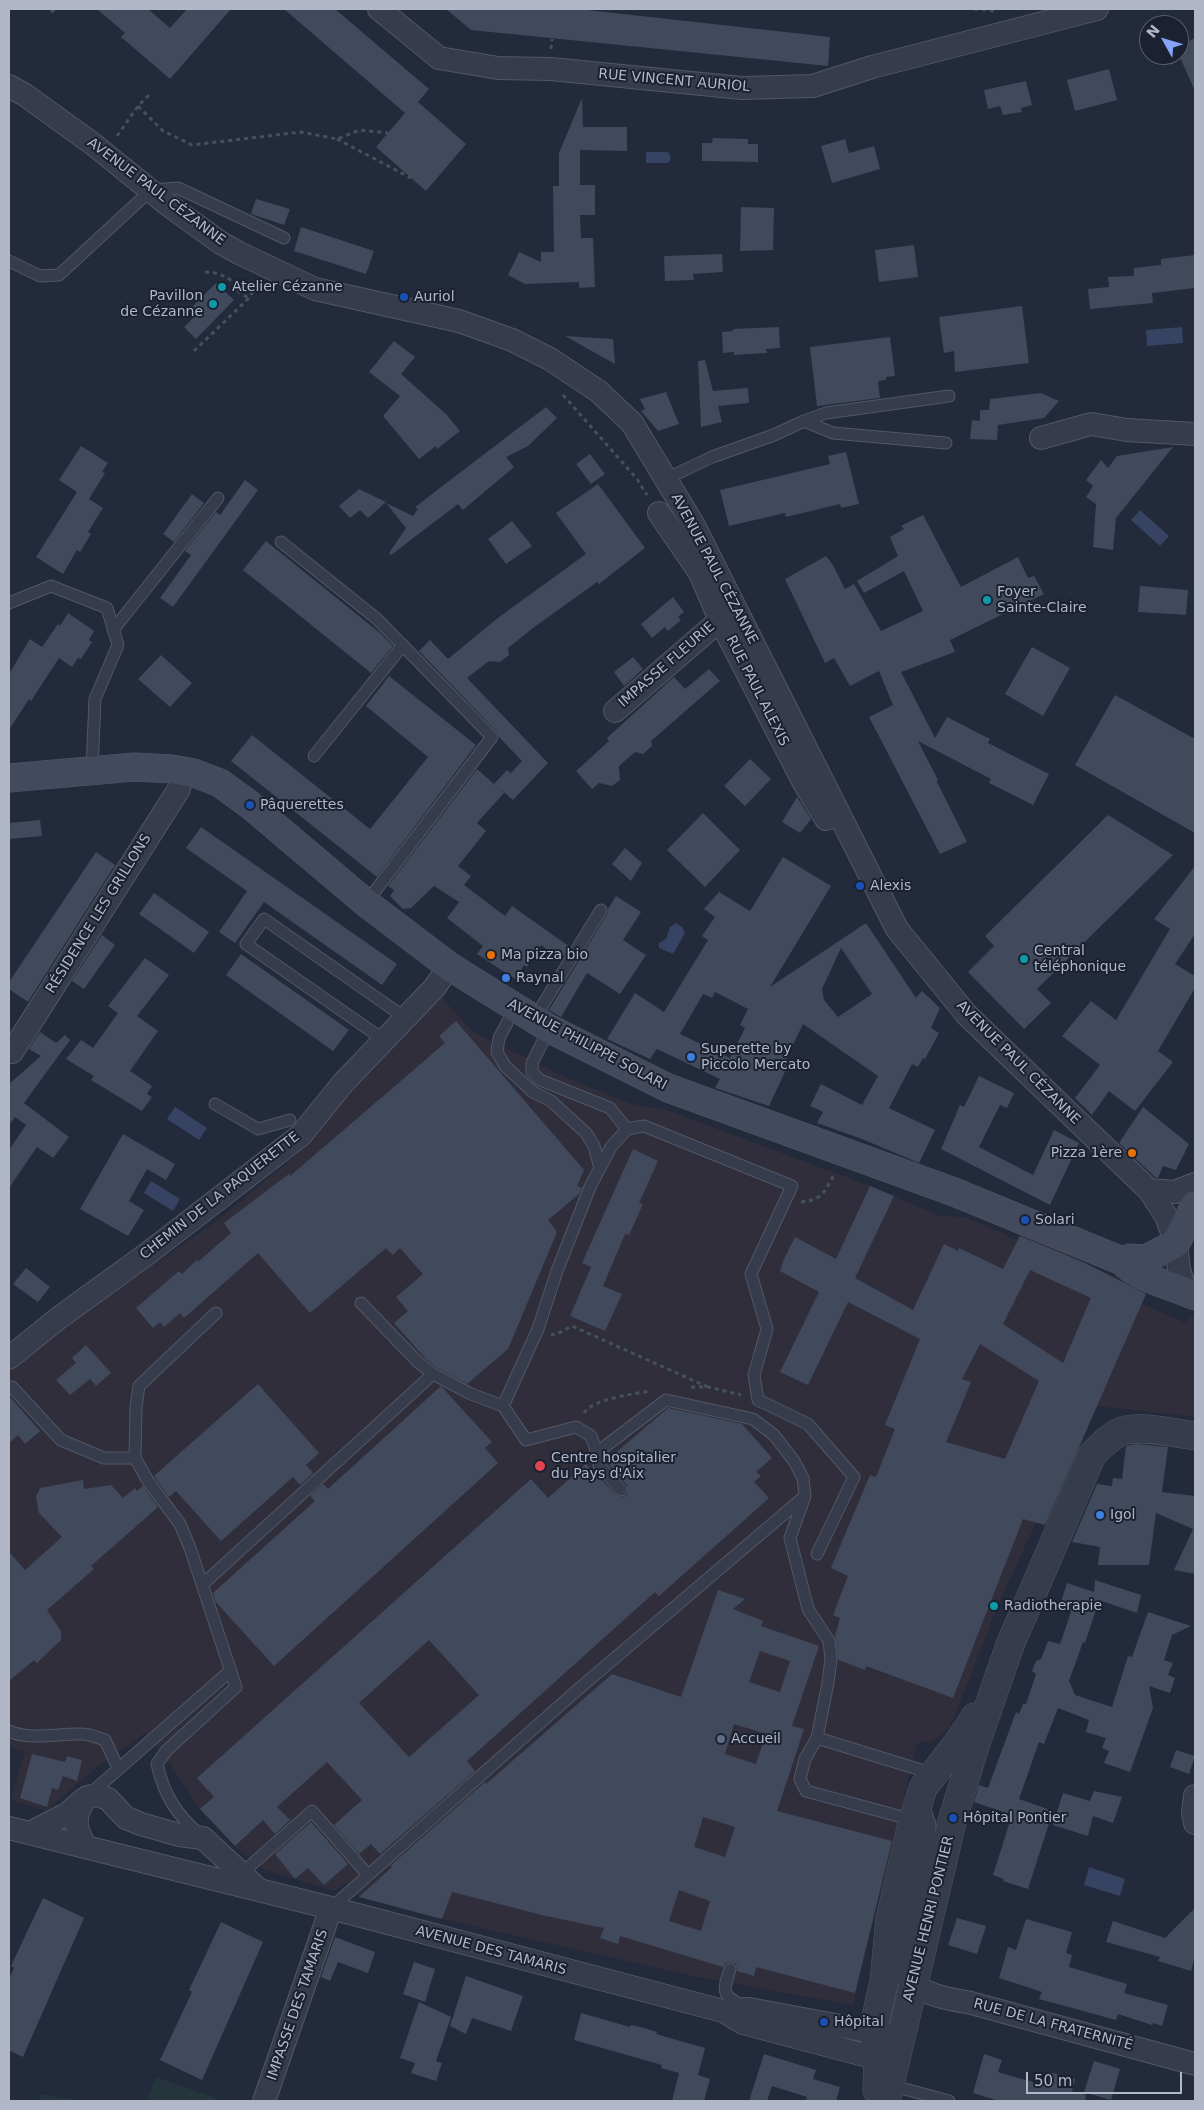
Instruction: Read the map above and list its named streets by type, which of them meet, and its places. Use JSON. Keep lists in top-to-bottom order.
{
  "streets": {
    "main road": ["AVENUE PHILIPPE SOLARI"],
    "street": [
      "RUE VINCENT AURIOL",
      "AVENUE PAUL CÉZANNE",
      "IMPASSE FLEURIE",
      "RUE PAUL ALEXIS",
      "RÉSIDENCE LES GRILLONS",
      "CHEMIN DE LA PAQUERETTE",
      "AVENUE HENRI PONTIER",
      "AVENUE DES TAMARIS",
      "IMPASSE DES TAMARIS",
      "RUE DE LA FRATERNITÉ"
    ]
  },
  "crossings": [
    ["AVENUE PAUL CÉZANNE", "RUE PAUL ALEXIS"],
    ["AVENUE PAUL CÉZANNE", "AVENUE PHILIPPE SOLARI"],
    ["IMPASSE FLEURIE", "RUE PAUL ALEXIS"],
    ["RÉSIDENCE LES GRILLONS", "AVENUE PHILIPPE SOLARI"],
    ["AVENUE PHILIPPE SOLARI", "CHEMIN DE LA PAQUERETTE"],
    ["AVENUE HENRI PONTIER", "AVENUE DES TAMARIS"],
    ["AVENUE HENRI PONTIER", "RUE DE LA FRATERNITÉ"],
    ["AVENUE DES TAMARIS", "IMPASSE DES TAMARIS"]
  ],
  "places": [
    "Atelier Cézanne",
    "Auriol",
    "Pavillon de Cézanne",
    "Foyer Sainte-Claire",
    "Pâquerettes",
    "Alexis",
    "Ma pizza bio",
    "Central téléphonique",
    "Raynal",
    "Superette by Piccolo Mercato",
    "Pizza 1ère",
    "Solari",
    "Centre hospitalier du Pays d'Aix",
    "Igol",
    "Radiotherapie",
    "Accueil",
    "Hôpital Pontier",
    "Hôpital"
  ],
  "scale_bar": "50 m",
  "north": "top left"
}
